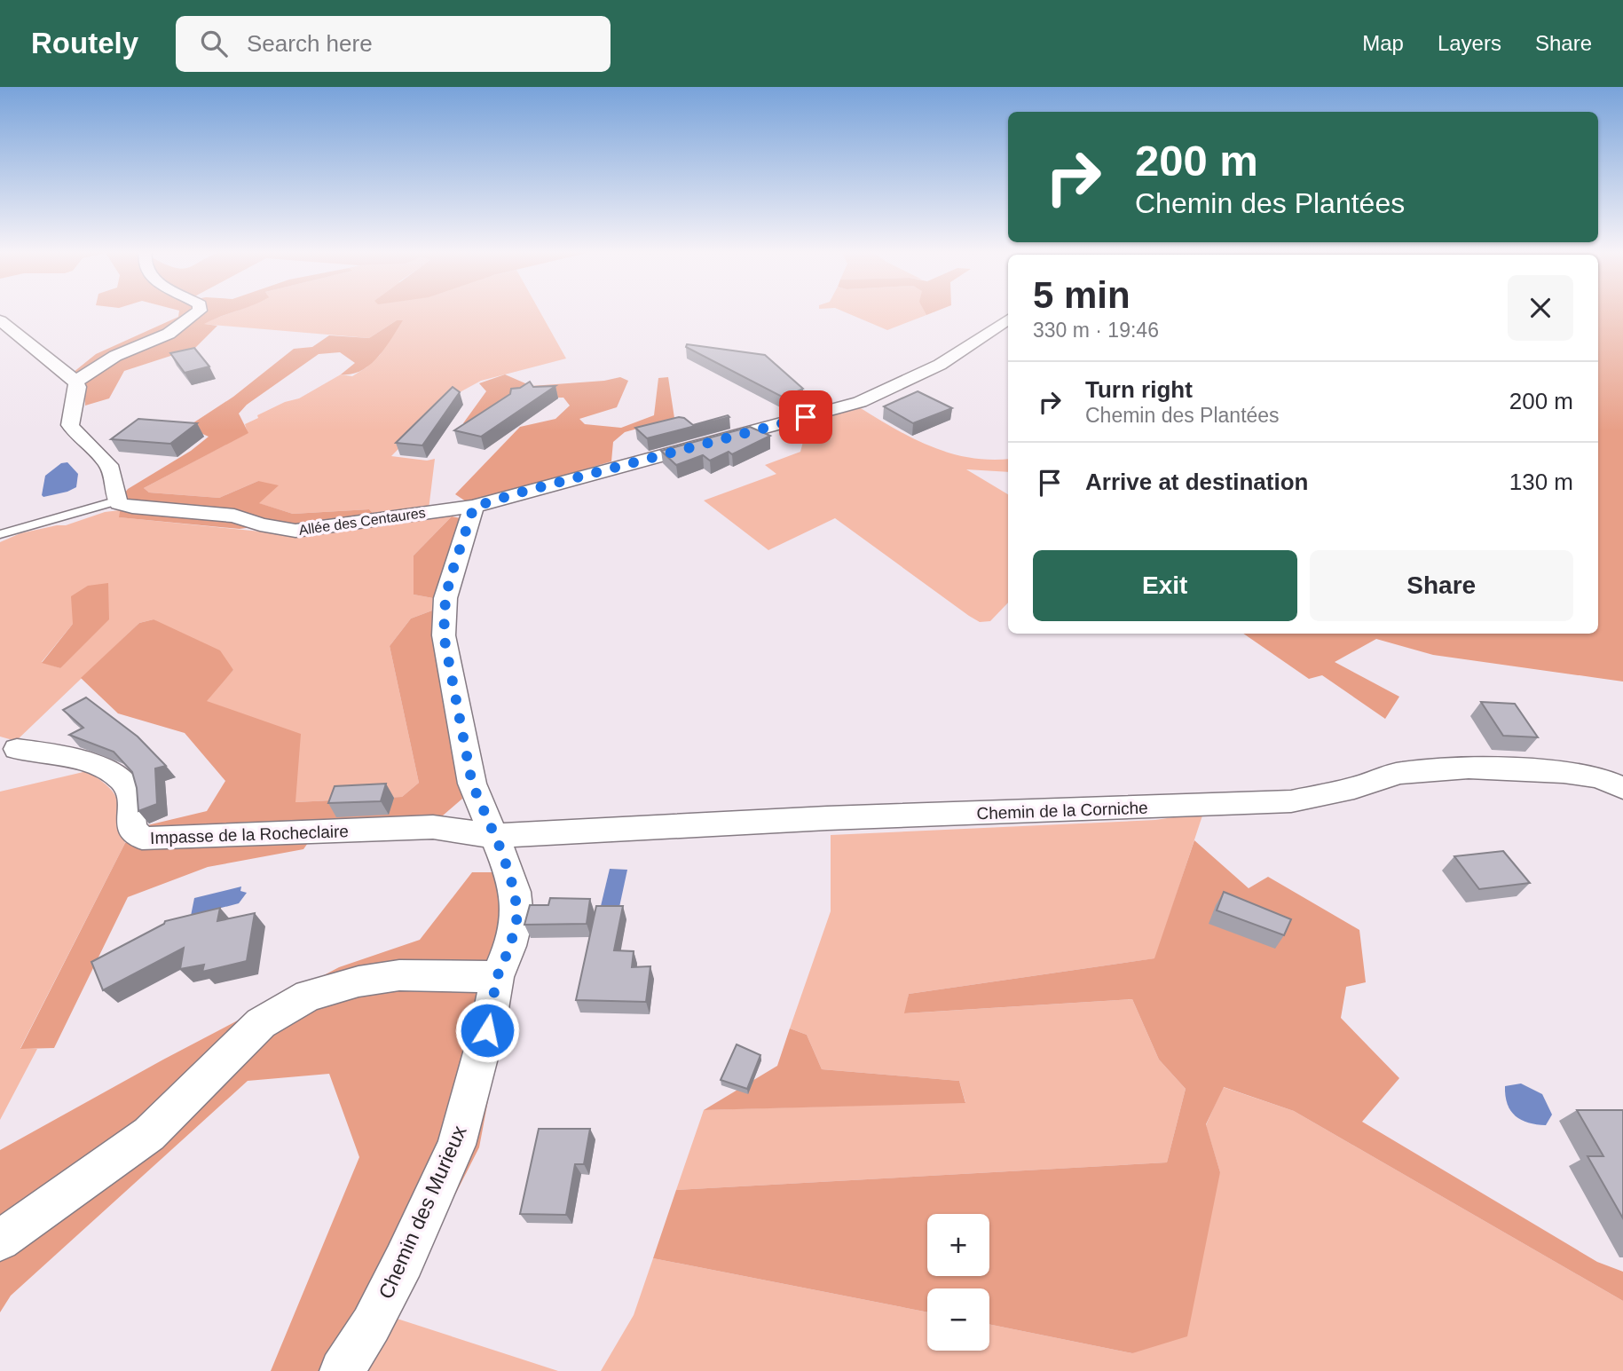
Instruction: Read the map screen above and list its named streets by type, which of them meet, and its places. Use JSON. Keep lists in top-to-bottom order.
{
  "streets": {
    "street": [
      "Allée des Centaures",
      "Chemin de la Corniche",
      "Impasse de la Rocheclaire",
      "Chemin des Murieux"
    ]
  },
  "crossings": [
    ["Allée des Centaures", "Chemin des Murieux"],
    ["Chemin de la Corniche", "Impasse de la Rocheclaire"],
    ["Chemin de la Corniche", "Chemin des Murieux"],
    ["Impasse de la Rocheclaire", "Chemin des Murieux"]
  ],
  "page": {
    "header": "Routely",
    "search": "Search here",
    "nav": ["Map", "Layers", "Share"],
    "turn": ["200 m", "Chemin des Plantées"],
    "heading": ["5 min", "330 m · 19:46"],
    "list": [
      {
        "name": "Turn right",
        "note": "Chemin des Plantées",
        "value": "200 m"
      },
      {
        "name": "Arrive at destination",
        "value": "130 m"
      }
    ],
    "buttons": ["Exit", "Share"],
    "map_buttons": ["+", "−"]
  }
}
